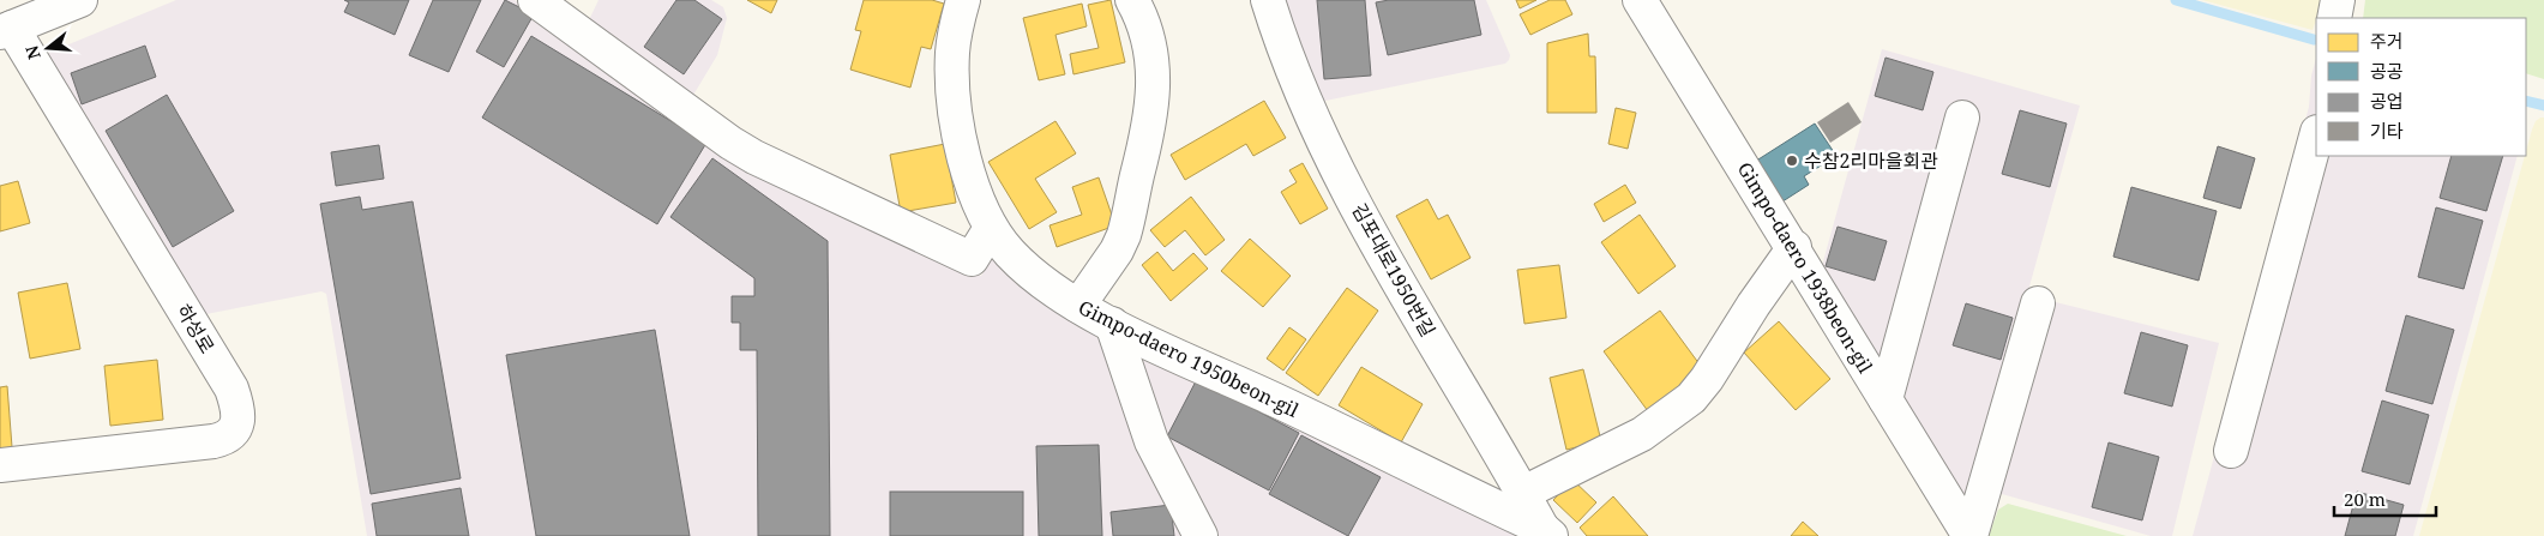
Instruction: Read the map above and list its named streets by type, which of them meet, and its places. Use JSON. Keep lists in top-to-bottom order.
{
  "streets": {
    "street": [
      "Gimpo-daero 1938beon-gil",
      "김포대로1950번길",
      "하성로",
      "Gimpo-daero 1950beon-gil"
    ]
  },
  "crossings": [
    ["김포대로1950번길", "Gimpo-daero 1950beon-gil"]
  ],
  "places": ["수참2리마을회관"],
  "legend": [
    "주거",
    "공공",
    "공업",
    "기타"
  ],
  "scale_bar": "20 m",
  "north": "left"
}
